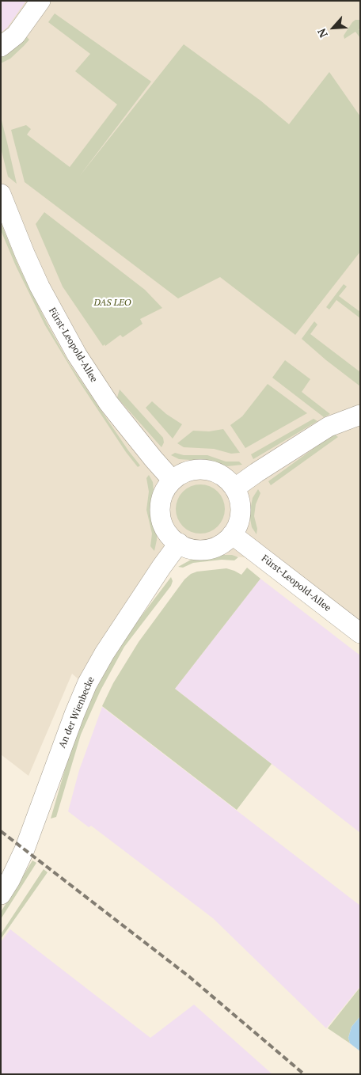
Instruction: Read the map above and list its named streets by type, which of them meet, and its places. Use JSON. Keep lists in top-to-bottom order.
{
  "streets": {
    "street": ["Fürst-Leopold-Allee", "An der Wienbecke"]
  },
  "crossings": [
    ["Fürst-Leopold-Allee", "An der Wienbecke"]
  ],
  "parks": ["DAS LEO"],
  "north": "bottom left"
}
